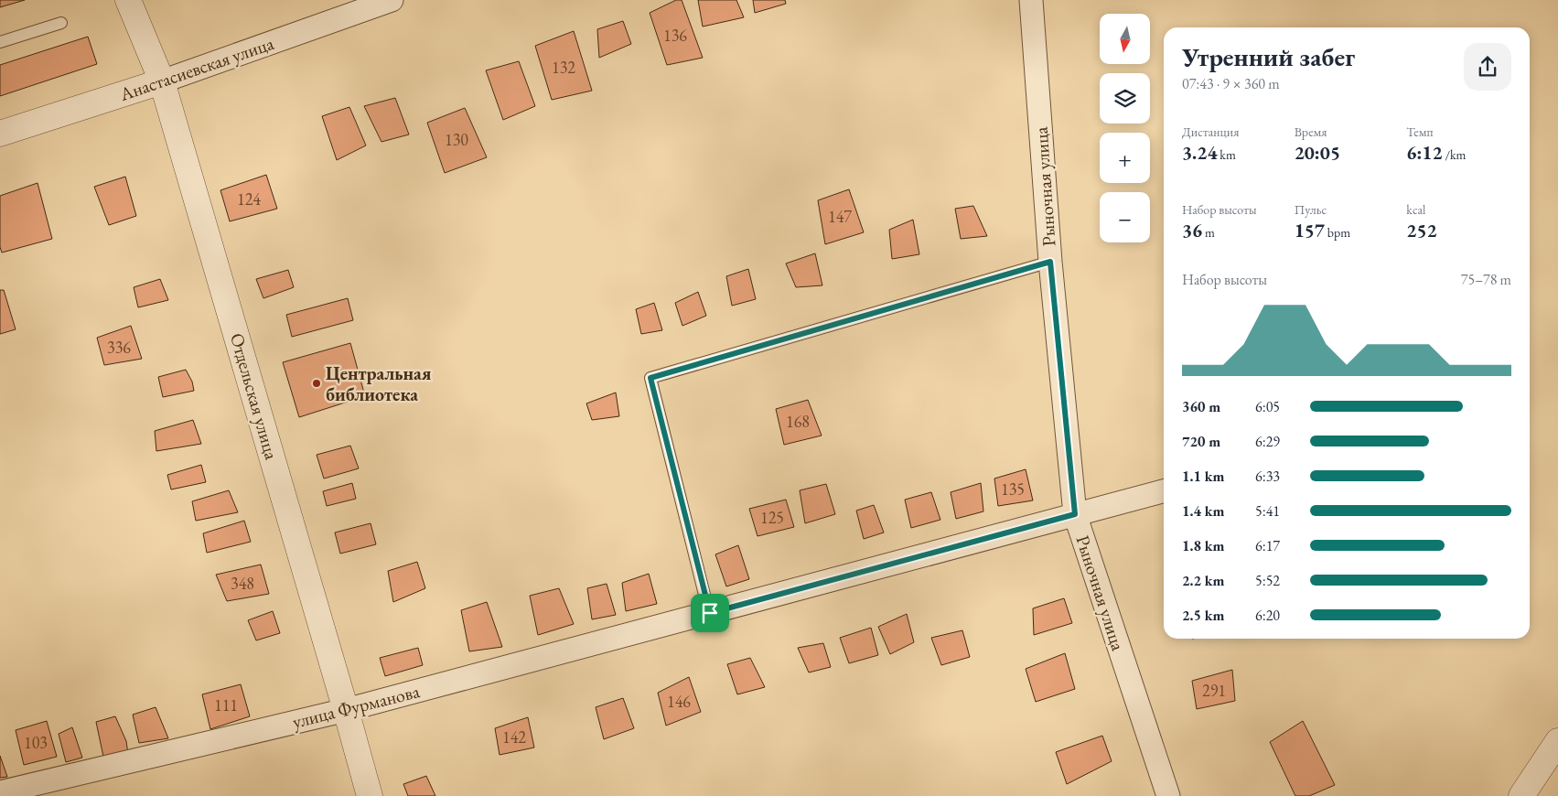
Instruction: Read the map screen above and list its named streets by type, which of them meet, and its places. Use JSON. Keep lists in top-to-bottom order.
{
  "streets": {
    "street": [
      "Анастасиевская улица",
      "Рыночная улица",
      "Отдельская улица",
      "улица Фурманова"
    ]
  },
  "crossings": [
    ["Анастасиевская улица", "Отдельская улица"],
    ["Рыночная улица", "улица Фурманова"],
    ["Отдельская улица", "улица Фурманова"]
  ],
  "places": ["Центральная библиотека"],
  "house_numbers": [
    "136",
    "132",
    "130",
    "124",
    "147",
    "336",
    "168",
    "135",
    "125",
    "348",
    "291",
    "146",
    "111",
    "142",
    "103"
  ],
  "north": "bottom",
  "page": {
    "map_buttons": ["+", "−"],
    "heading": ["Утренний забег", "07:43 · 9 × 360 m"],
    "stats": [
      ["Дистанция", "3.24 km"],
      ["Время", "20:05"],
      ["Темп", "6:12 /km"],
      ["Набор высоты", "36 m"],
      ["Пульс", "157 bpm"],
      ["kcal", "252"]
    ],
    "chart": ["Набор высоты", "75–78 m"],
    "list": [
      {
        "name": "360 m",
        "note": "6:05"
      },
      {
        "name": "720 m",
        "note": "6:29"
      },
      {
        "name": "1.1 km",
        "note": "6:33"
      },
      {
        "name": "1.4 km",
        "note": "5:41"
      },
      {
        "name": "1.8 km",
        "note": "6:17"
      },
      {
        "name": "2.2 km",
        "note": "5:52"
      },
      {
        "name": "2.5 km",
        "note": "6:20"
      }
    ]
  }
}
